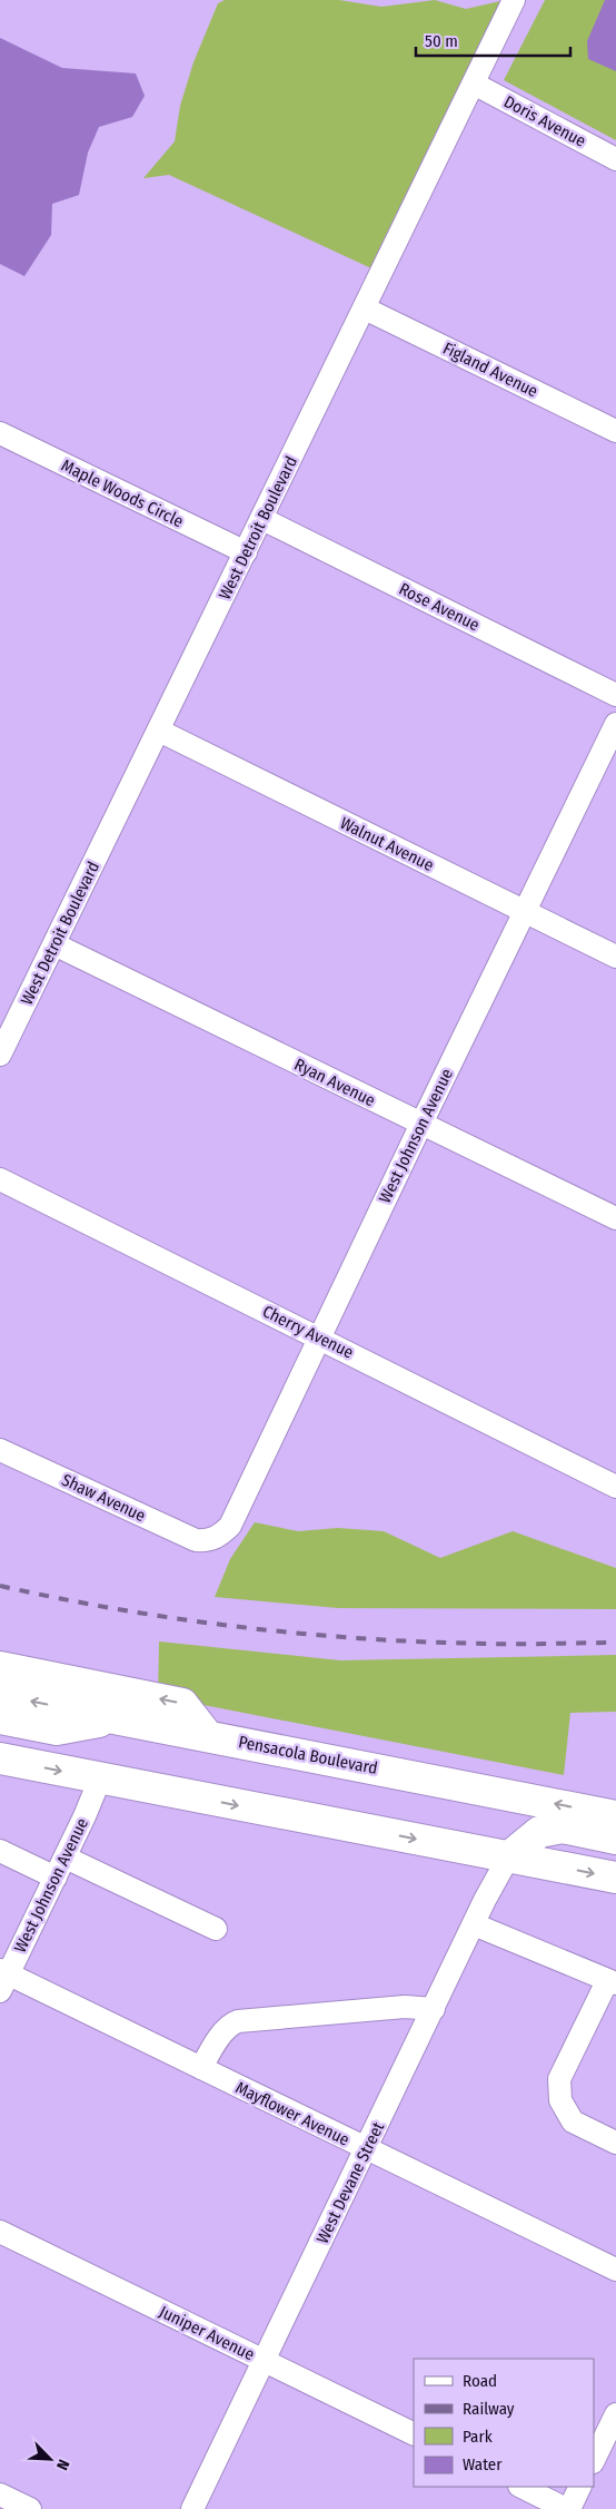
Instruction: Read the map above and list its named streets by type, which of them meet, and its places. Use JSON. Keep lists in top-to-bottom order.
{
  "streets": {
    "highway": ["Pensacola Boulevard"],
    "street": [
      "Doris Avenue",
      "Figland Avenue",
      "Maple Woods Circle",
      "West Detroit Boulevard",
      "Rose Avenue",
      "Walnut Avenue",
      "Ryan Avenue",
      "West Johnson Avenue",
      "Cherry Avenue",
      "Shaw Avenue",
      "Mayflower Avenue",
      "West Devane Street",
      "Juniper Avenue"
    ]
  },
  "crossings": [
    ["Doris Avenue", "West Detroit Boulevard"],
    ["Figland Avenue", "West Detroit Boulevard"],
    ["Maple Woods Circle", "West Detroit Boulevard"],
    ["West Detroit Boulevard", "Rose Avenue"],
    ["West Detroit Boulevard", "Walnut Avenue"],
    ["West Detroit Boulevard", "Ryan Avenue"],
    ["Walnut Avenue", "West Johnson Avenue"],
    ["Ryan Avenue", "West Johnson Avenue"],
    ["West Johnson Avenue", "Cherry Avenue"],
    ["West Johnson Avenue", "Shaw Avenue"],
    ["West Johnson Avenue", "Mayflower Avenue"],
    ["Mayflower Avenue", "West Devane Street"],
    ["West Devane Street", "Juniper Avenue"]
  ],
  "legend": [
    "Road",
    "Railway",
    "Park",
    "Water"
  ],
  "scale_bar": "50 m",
  "north": "bottom right"
}
